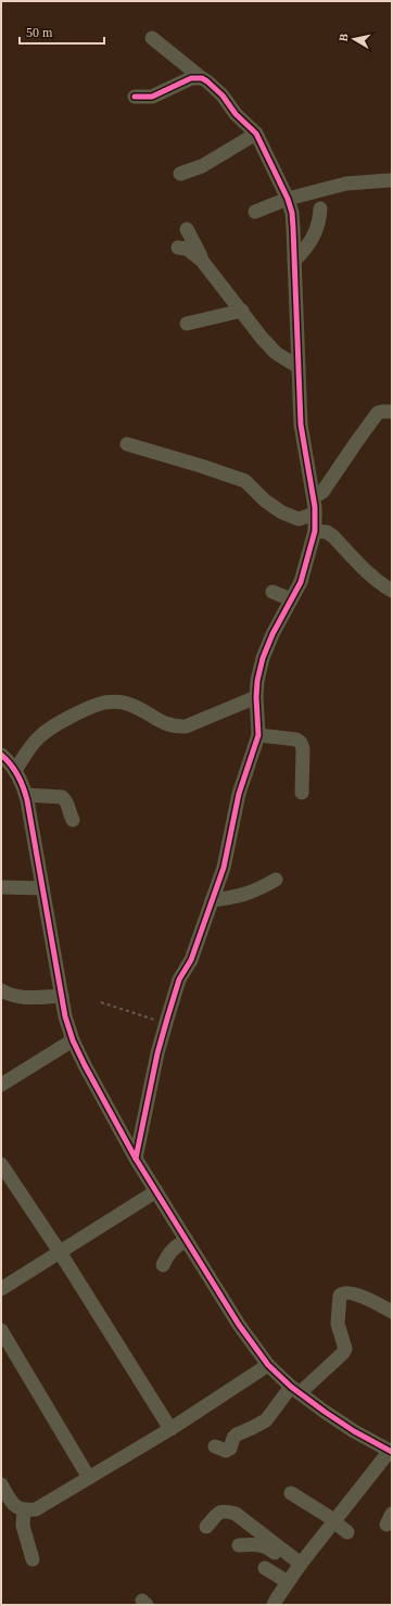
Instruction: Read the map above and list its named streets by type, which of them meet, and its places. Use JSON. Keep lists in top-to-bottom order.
{
  "scale_bar": "50 m",
  "north": "left"
}
